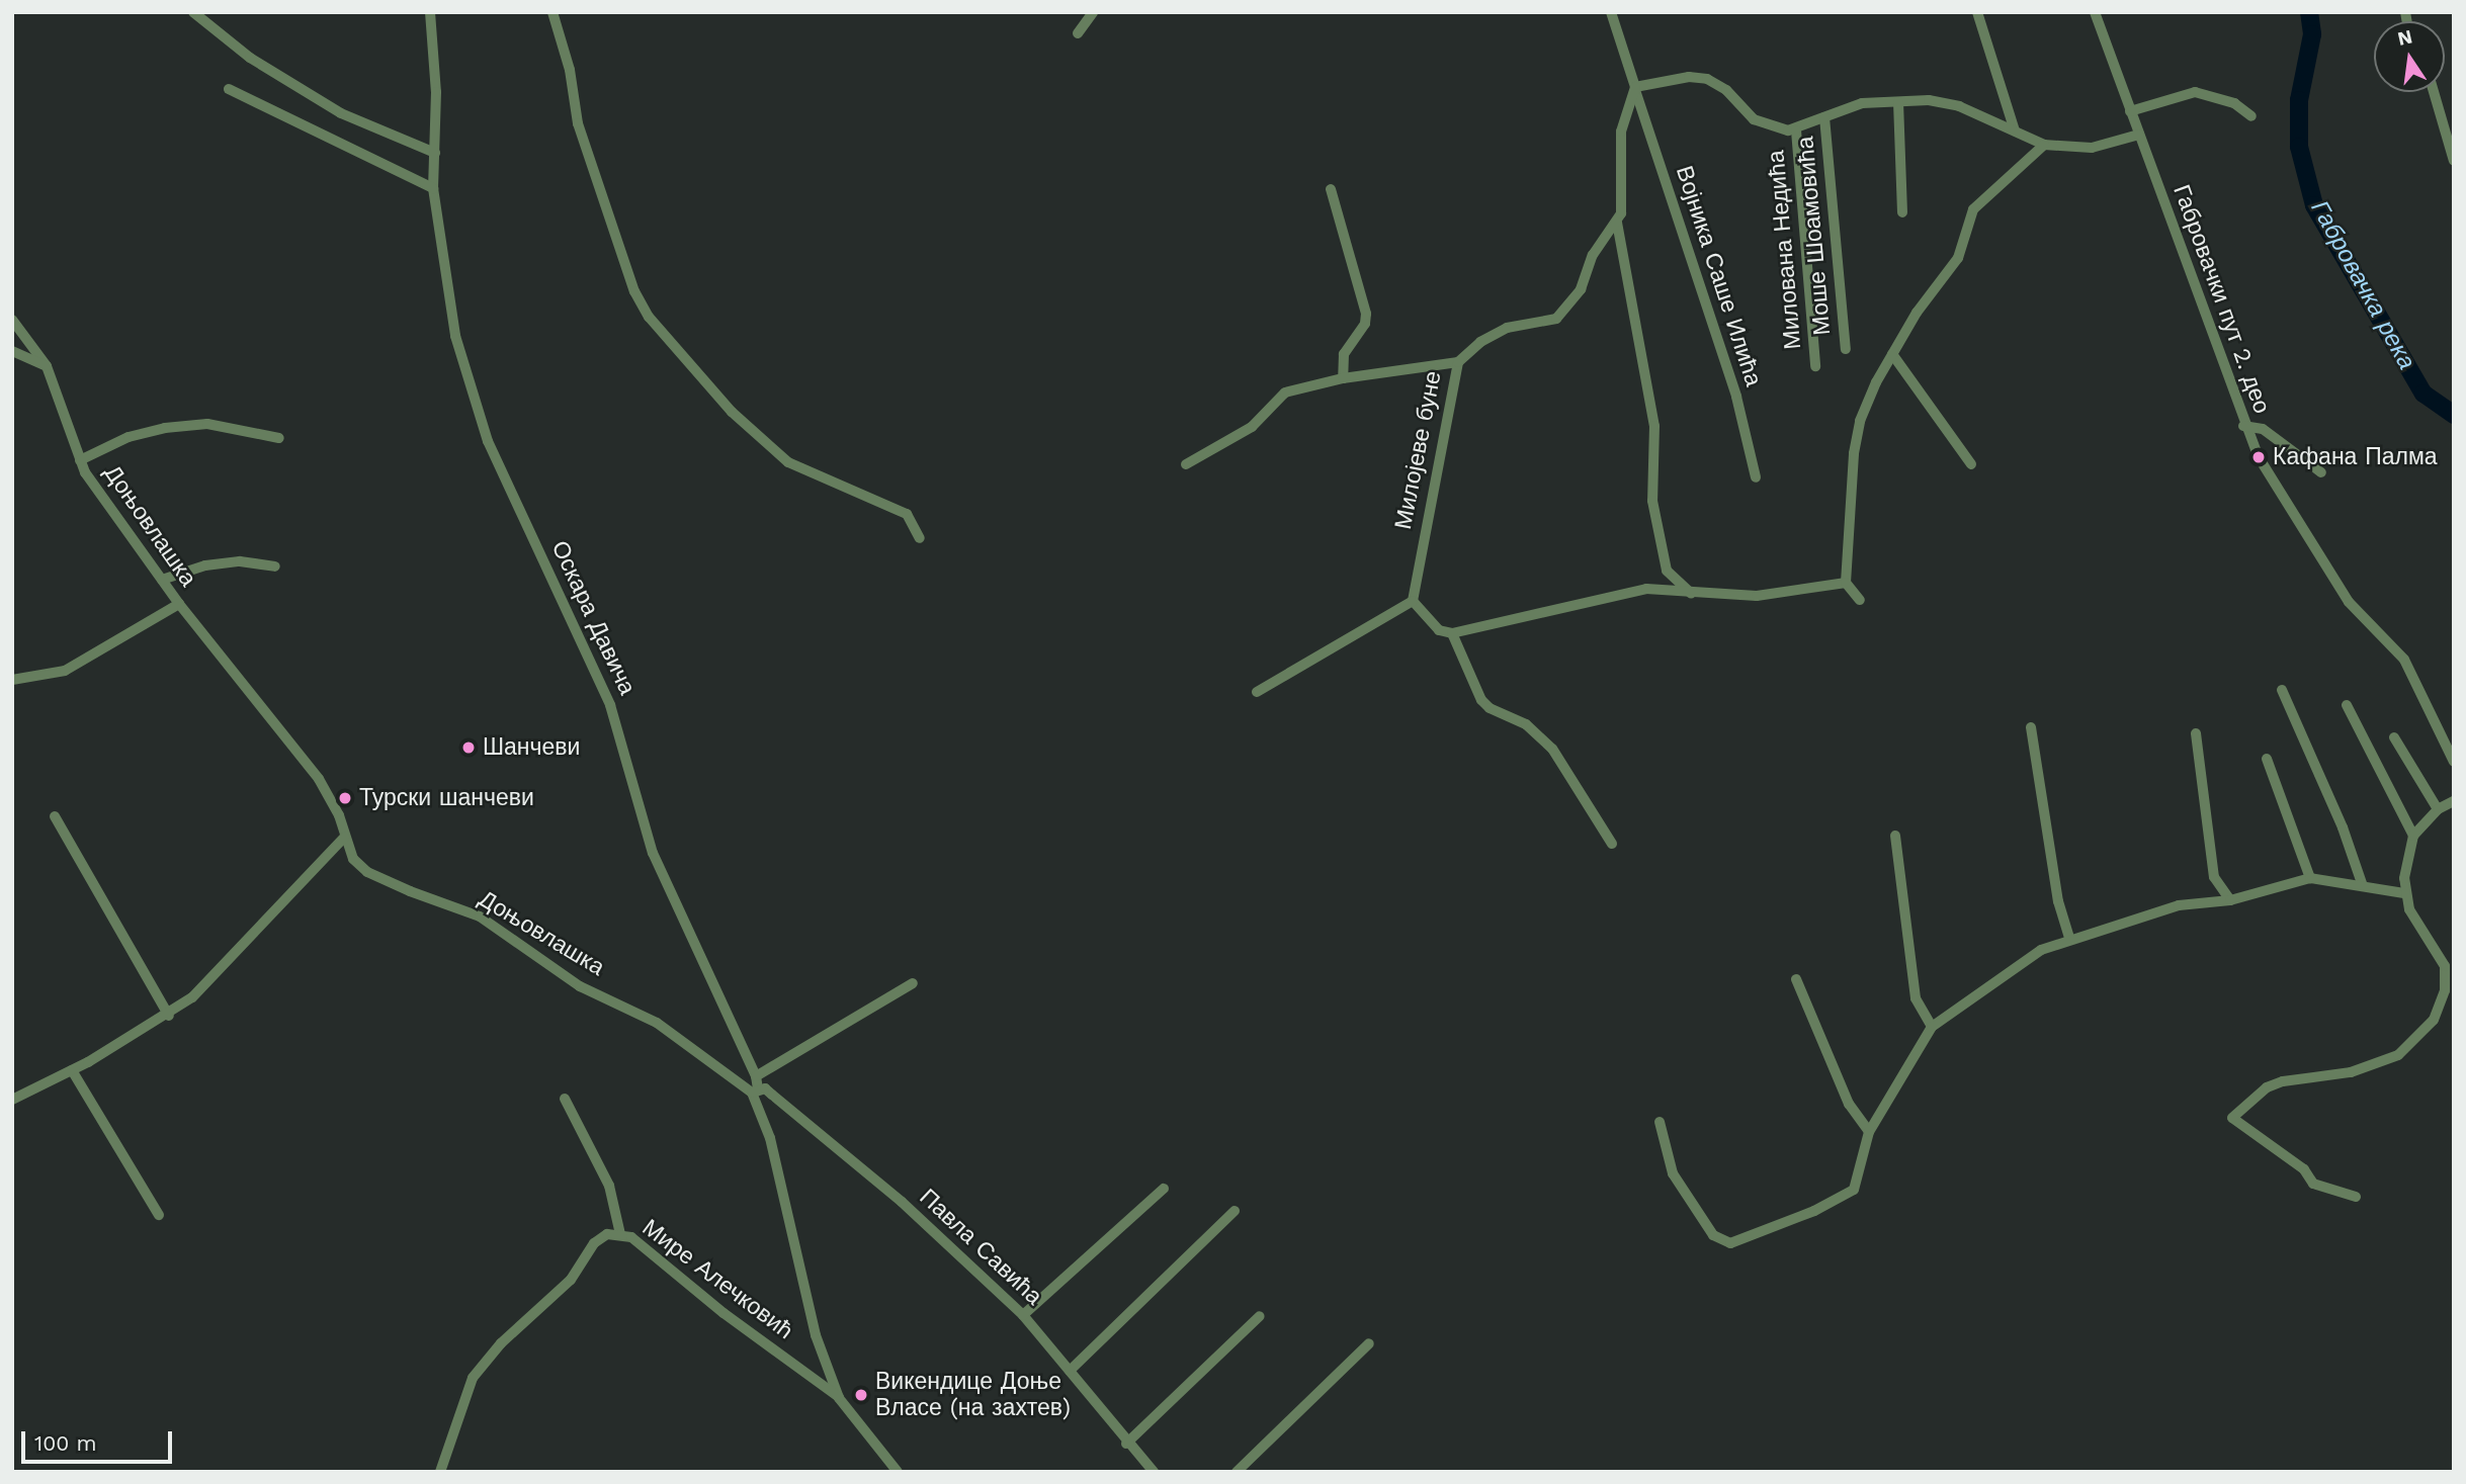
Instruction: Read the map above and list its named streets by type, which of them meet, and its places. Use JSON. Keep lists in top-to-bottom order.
{
  "streets": {
    "street": [
      "Моше Шоамовића",
      "Милована Недића",
      "Војника Саше Илића",
      "Габровачки пут 2. део",
      "Милојеве буне",
      "Доњовлашка",
      "Оскара Давича",
      "Павла Савића",
      "Мире Алечковић"
    ]
  },
  "crossings": [
    ["Доњовлашка", "Оскара Давича"],
    ["Доњовлашка", "Павла Савића"],
    ["Оскара Давича", "Павла Савића"]
  ],
  "water": ["Габровачка река"],
  "places": [
    "Кафана Палма",
    "Шанчеви",
    "Турски шанчеви",
    "Викендице Доње Власе (на захтев)"
  ],
  "scale_bar": "100 m",
  "north": "top"
}
